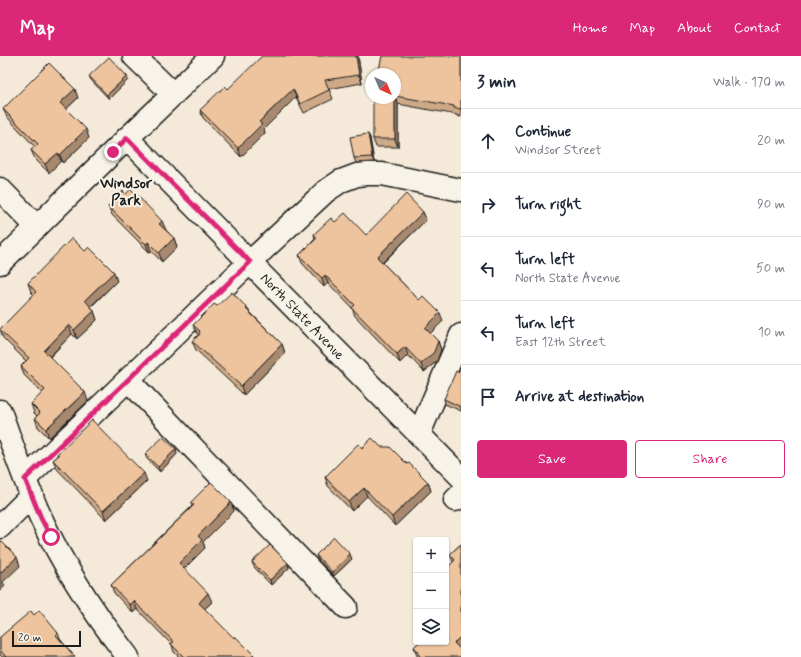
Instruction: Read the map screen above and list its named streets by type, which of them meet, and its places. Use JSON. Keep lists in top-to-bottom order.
{
  "streets": {
    "street": ["North State Avenue"]
  },
  "districts": ["Windsor Park"],
  "scale_bar": "20 m",
  "north": "bottom right",
  "page": {
    "header": "Map",
    "nav": [
      "Home",
      "Map",
      "About",
      "Contact"
    ],
    "heading": ["3 min", "Walk · 170 m"],
    "list": [
      ["Continue", "Windsor Street", "20 m"],
      ["Turn right", "90 m"],
      ["Turn left", "North State Avenue", "50 m"],
      ["Turn left", "East 12th Street", "10 m"],
      "Arrive at destination"
    ],
    "buttons": ["Save", "Share"],
    "map_buttons": ["+", "−"],
    "scale": "20 m"
  }
}
